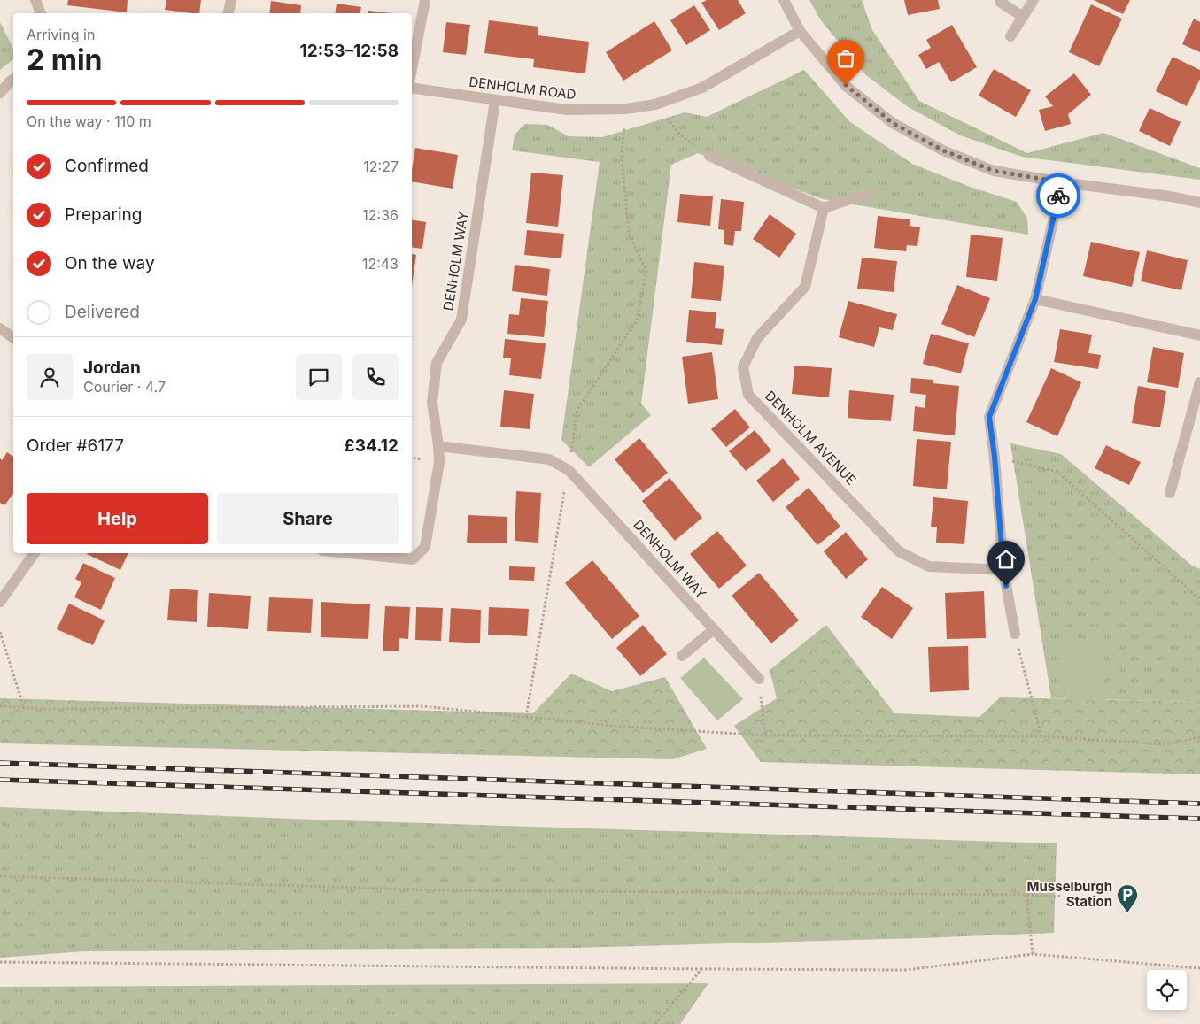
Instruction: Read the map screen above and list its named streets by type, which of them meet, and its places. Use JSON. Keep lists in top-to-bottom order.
{
  "streets": {
    "street": ["DENHOLM ROAD", "DENHOLM WAY", "DENHOLM AVENUE"]
  },
  "crossings": [
    ["DENHOLM ROAD", "DENHOLM WAY"]
  ],
  "places": {
    "parking": ["Musselburgh Station"]
  },
  "page": {
    "heading": ["2 min", "Arriving in", "12:53–12:58"],
    "panel": [
      "Jordan",
      "Courier · 4.7",
      "Order #6177",
      "£34.12"
    ],
    "bar": "On the way · 110 m",
    "list": [
      ["Confirmed", "12:27"],
      ["Preparing", "12:36"],
      ["On the way", "12:43"],
      "Delivered"
    ],
    "buttons": ["Help", "Share"]
  }
}
